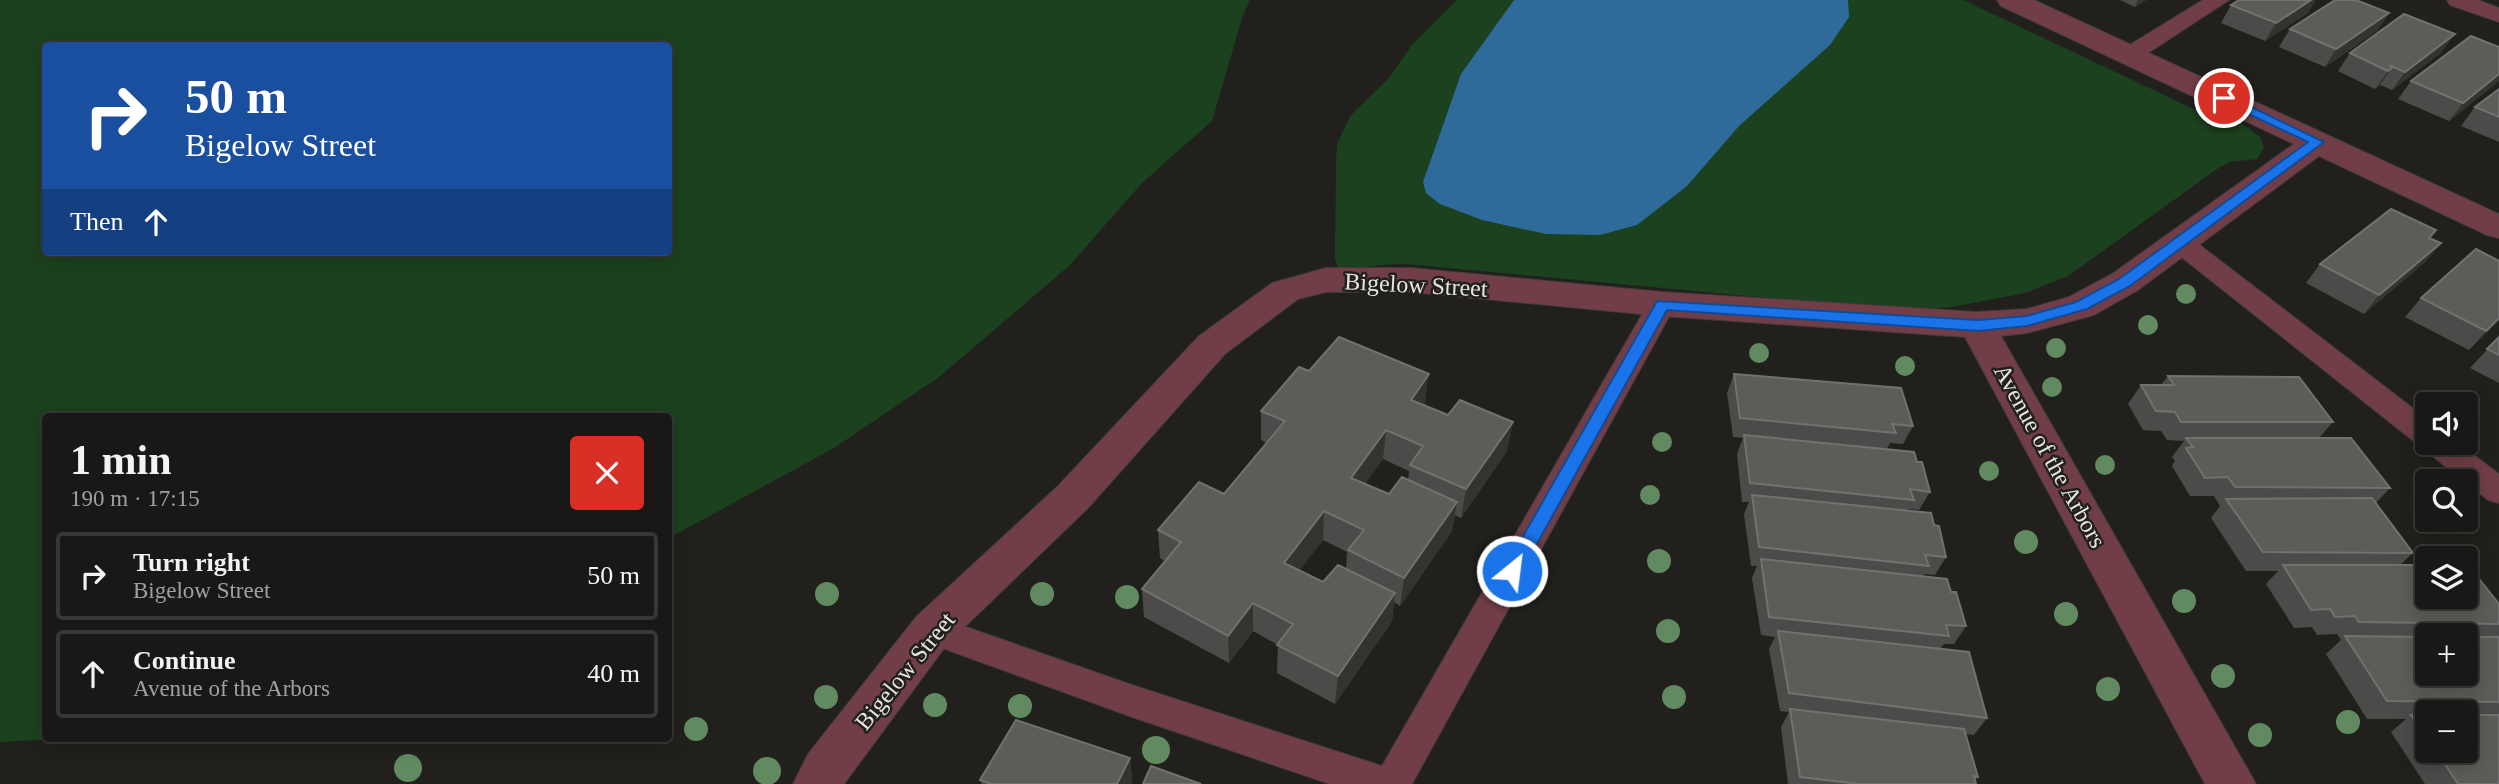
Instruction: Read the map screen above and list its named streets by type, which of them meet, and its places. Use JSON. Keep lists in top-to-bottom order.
{
  "streets": {
    "street": ["Bigelow Street", "Avenue of the Arbors"]
  },
  "crossings": [
    ["Bigelow Street", "Avenue of the Arbors"]
  ],
  "page": {
    "turn": ["50 m", "Bigelow Street"],
    "then": "Then",
    "map_buttons": ["+", "−"],
    "heading": ["1 min", "190 m · 17:15"],
    "list": [
      {
        "name": "Turn right",
        "note": "Bigelow Street",
        "value": "50 m"
      },
      {
        "name": "Continue",
        "note": "Avenue of the Arbors",
        "value": "40 m"
      }
    ]
  }
}
